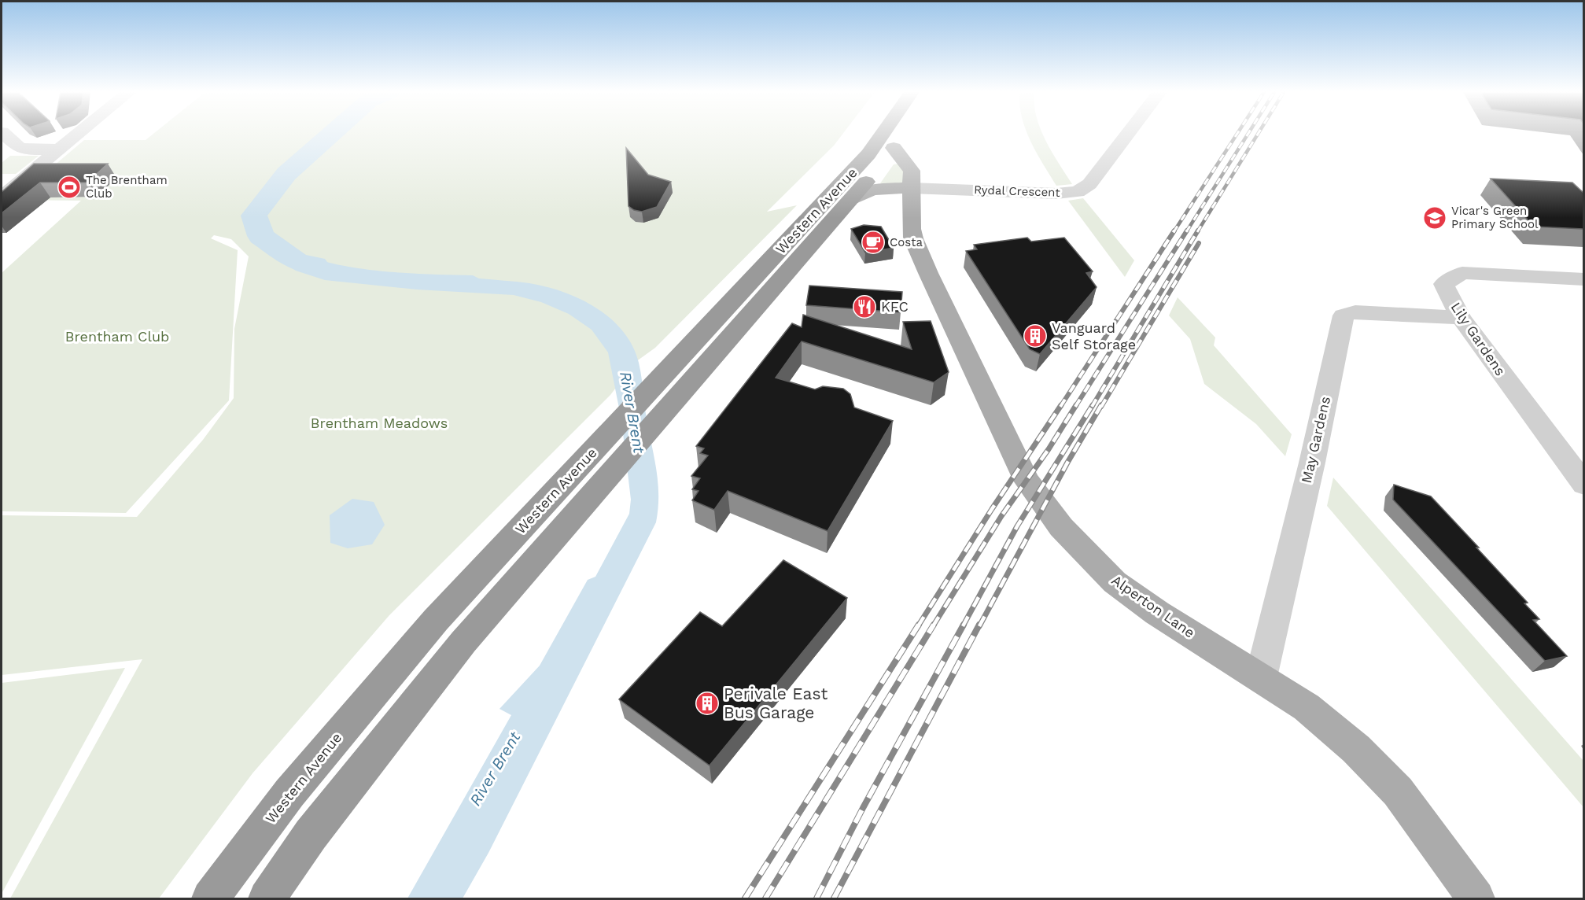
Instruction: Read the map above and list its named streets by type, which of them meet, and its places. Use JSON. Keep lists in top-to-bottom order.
{
  "streets": {
    "highway": ["Western Avenue"],
    "main road": ["Alperton Lane"],
    "street": ["Rydal Crescent", "Lily Gardens", "May Gardens"]
  },
  "crossings": [
    ["Rydal Crescent", "Alperton Lane"],
    ["Western Avenue", "Alperton Lane"],
    ["Lily Gardens", "May Gardens"],
    ["May Gardens", "Alperton Lane"]
  ],
  "water": ["River Brent"],
  "parks": ["Brentham Club", "Brentham Meadows"],
  "places": {
    "sports": ["The Brentham Club"],
    "school or university": ["Vicar's Green Primary School"],
    "cafe": ["Costa"],
    "restaurant": ["KFC"],
    "building": ["Vanguard Self Storage", "Perivale East Bus Garage"]
  }
}
